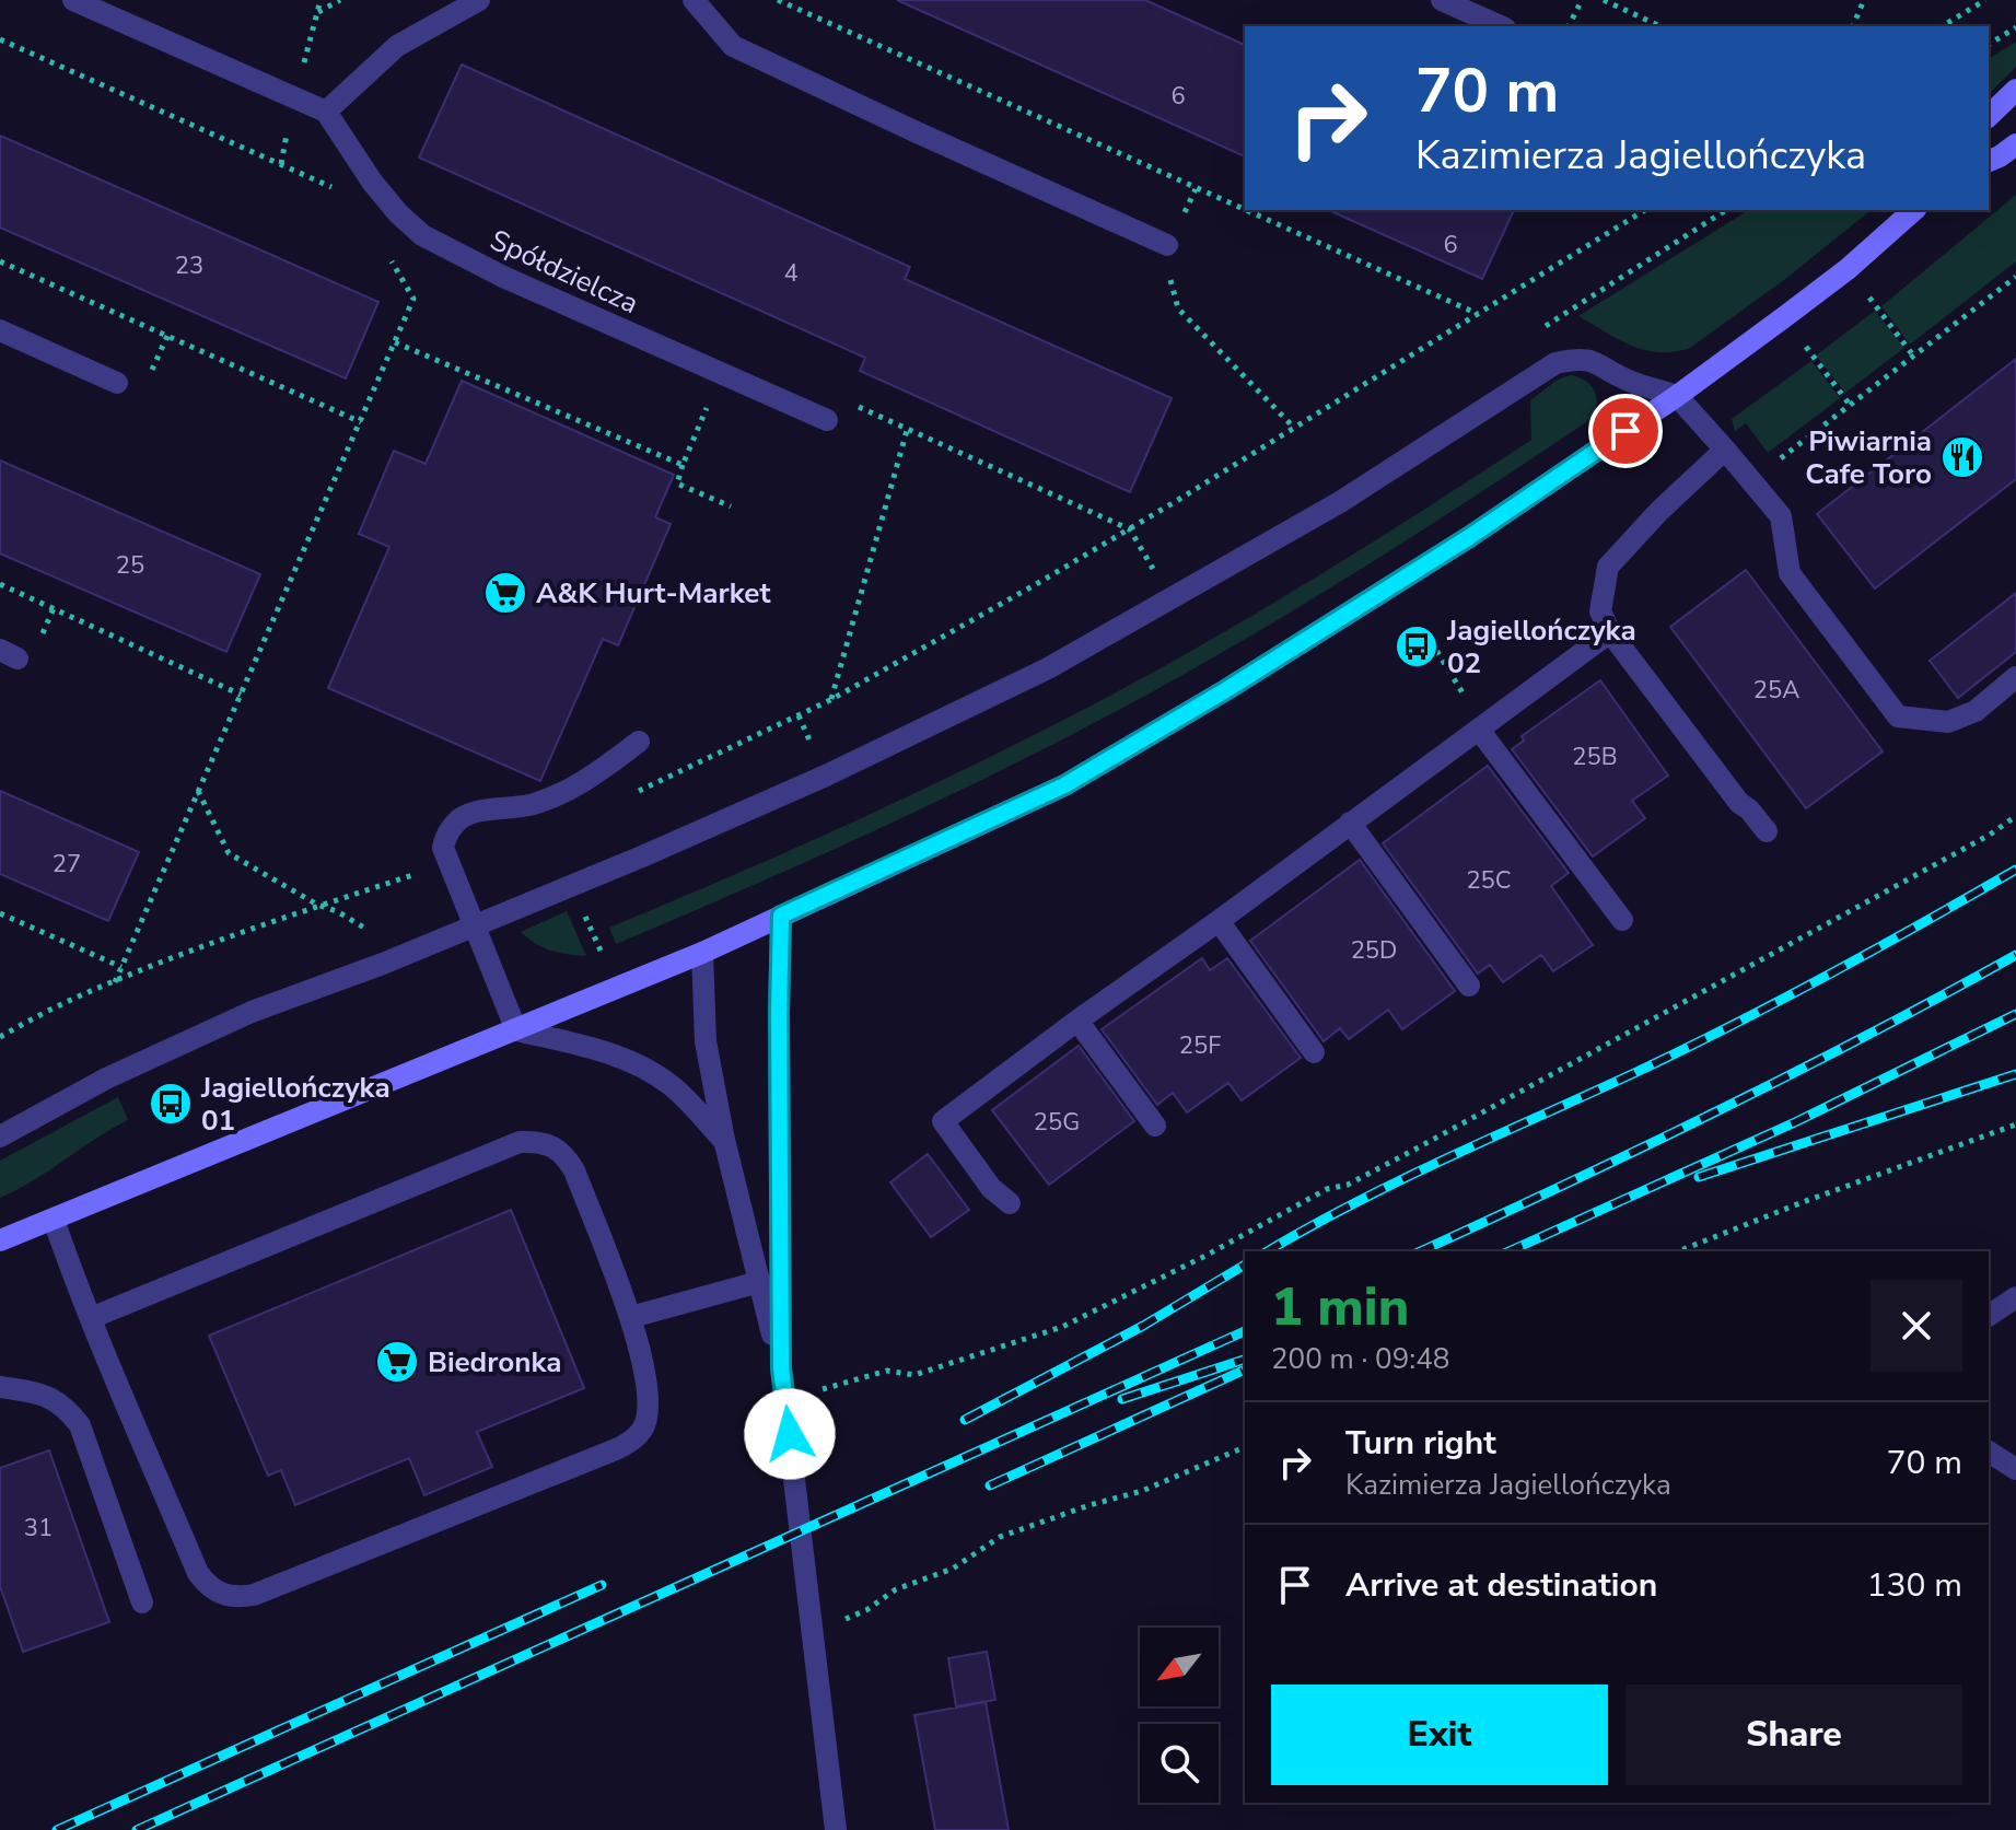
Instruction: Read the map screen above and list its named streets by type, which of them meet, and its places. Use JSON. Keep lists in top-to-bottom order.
{
  "streets": {
    "street": ["Spółdzielcza"]
  },
  "places": {
    "restaurant": ["Piwiarnia Cafe Toro"],
    "supermarket": ["A&K Hurt-Market", "Biedronka"],
    "bus stop": ["Jagiellończyka 02", "Jagiellończyka 01"]
  },
  "house_numbers": [
    "6",
    "6",
    "23",
    "4",
    "25",
    "25A",
    "25B",
    "27",
    "25C",
    "25D",
    "25F",
    "25G",
    "31"
  ],
  "north": "bottom left",
  "page": {
    "turn": ["70 m", "Kazimierza Jagiellończyka"],
    "heading": ["1 min", "200 m · 09:48"],
    "list": [
      {
        "name": "Turn right",
        "note": "Kazimierza Jagiellończyka",
        "value": "70 m"
      },
      {
        "name": "Arrive at destination",
        "value": "130 m"
      }
    ],
    "buttons": ["Exit", "Share"]
  }
}
